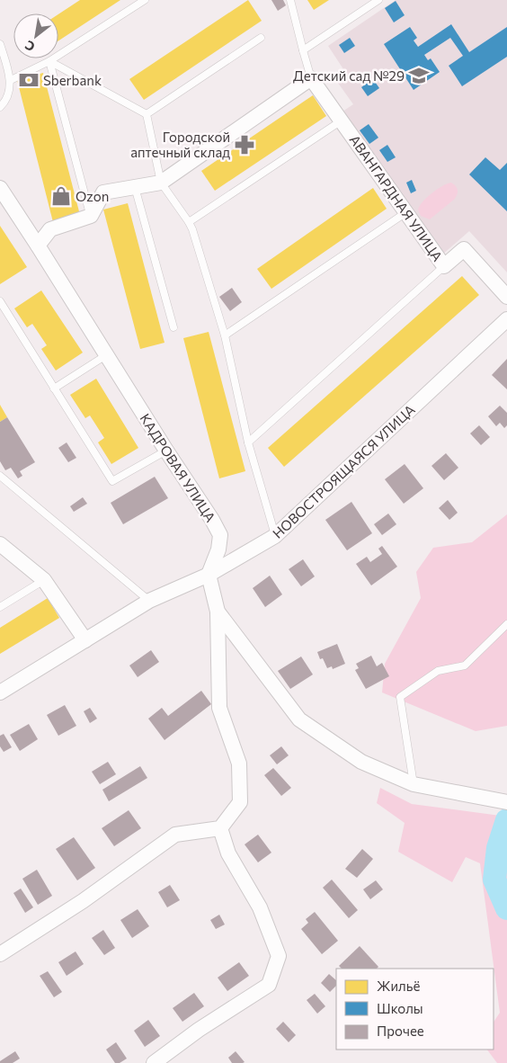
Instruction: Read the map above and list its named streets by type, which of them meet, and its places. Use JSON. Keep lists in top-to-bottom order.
{
  "streets": {
    "street": ["АВАНГАРДНАЯ УЛИЦА", "КАДРОВАЯ УЛИЦА", "НОВОСТРОЯЩАЯСЯ УЛИЦА"]
  },
  "crossings": [
    ["КАДРОВАЯ УЛИЦА", "НОВОСТРОЯЩАЯСЯ УЛИЦА"]
  ],
  "places": {
    "school or university": ["Детский сад №29"],
    "bank": ["Sberbank"],
    "pharmacy": ["Городской аптечный склад"],
    "shop": ["Ozon"]
  },
  "legend": ["Жильё", "Школы", "Прочее"],
  "north": "bottom left"
}
